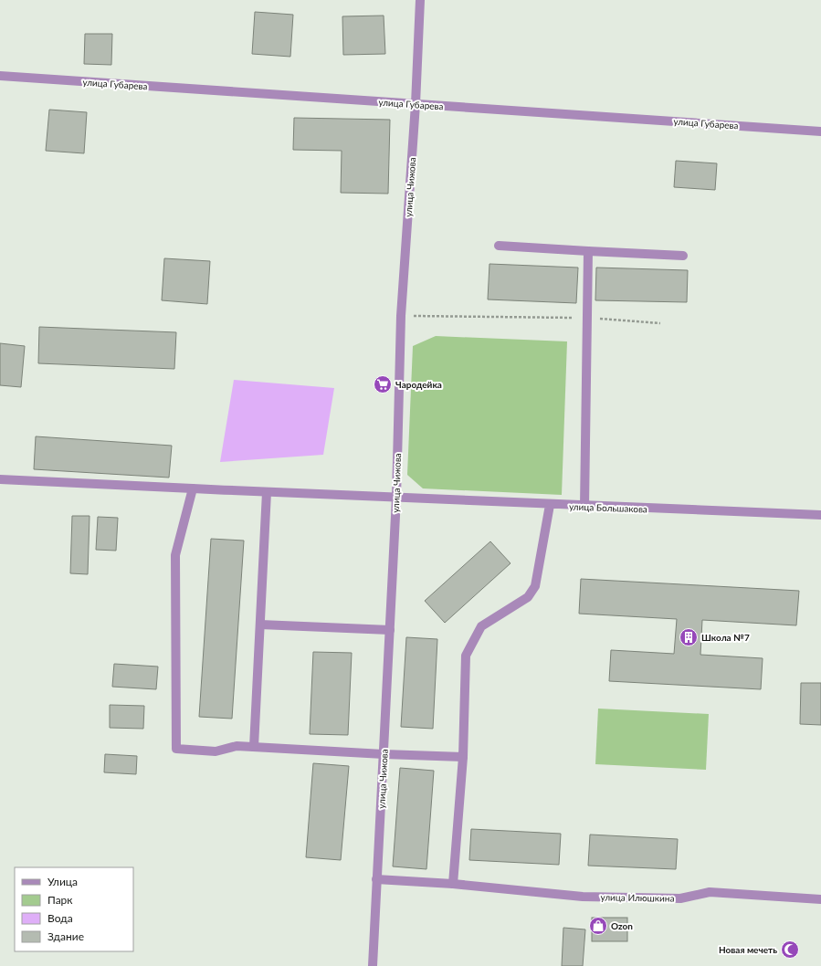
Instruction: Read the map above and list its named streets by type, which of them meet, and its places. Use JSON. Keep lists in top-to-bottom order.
{
  "streets": {
    "street": [
      "улица Губарева",
      "улица Чижова",
      "улица Большакова",
      "улица Илюшкина"
    ]
  },
  "crossings": [
    ["улица Губарева", "улица Чижова"],
    ["улица Чижова", "улица Большакова"],
    ["улица Чижова", "улица Илюшкина"]
  ],
  "places": {
    "supermarket": ["Чародейка"],
    "building": ["Школа №7"],
    "shop": ["Ozon"],
    "mosque": ["Новая мечеть"]
  },
  "legend": [
    "Улица",
    "Парк",
    "Вода",
    "Здание"
  ]
}
